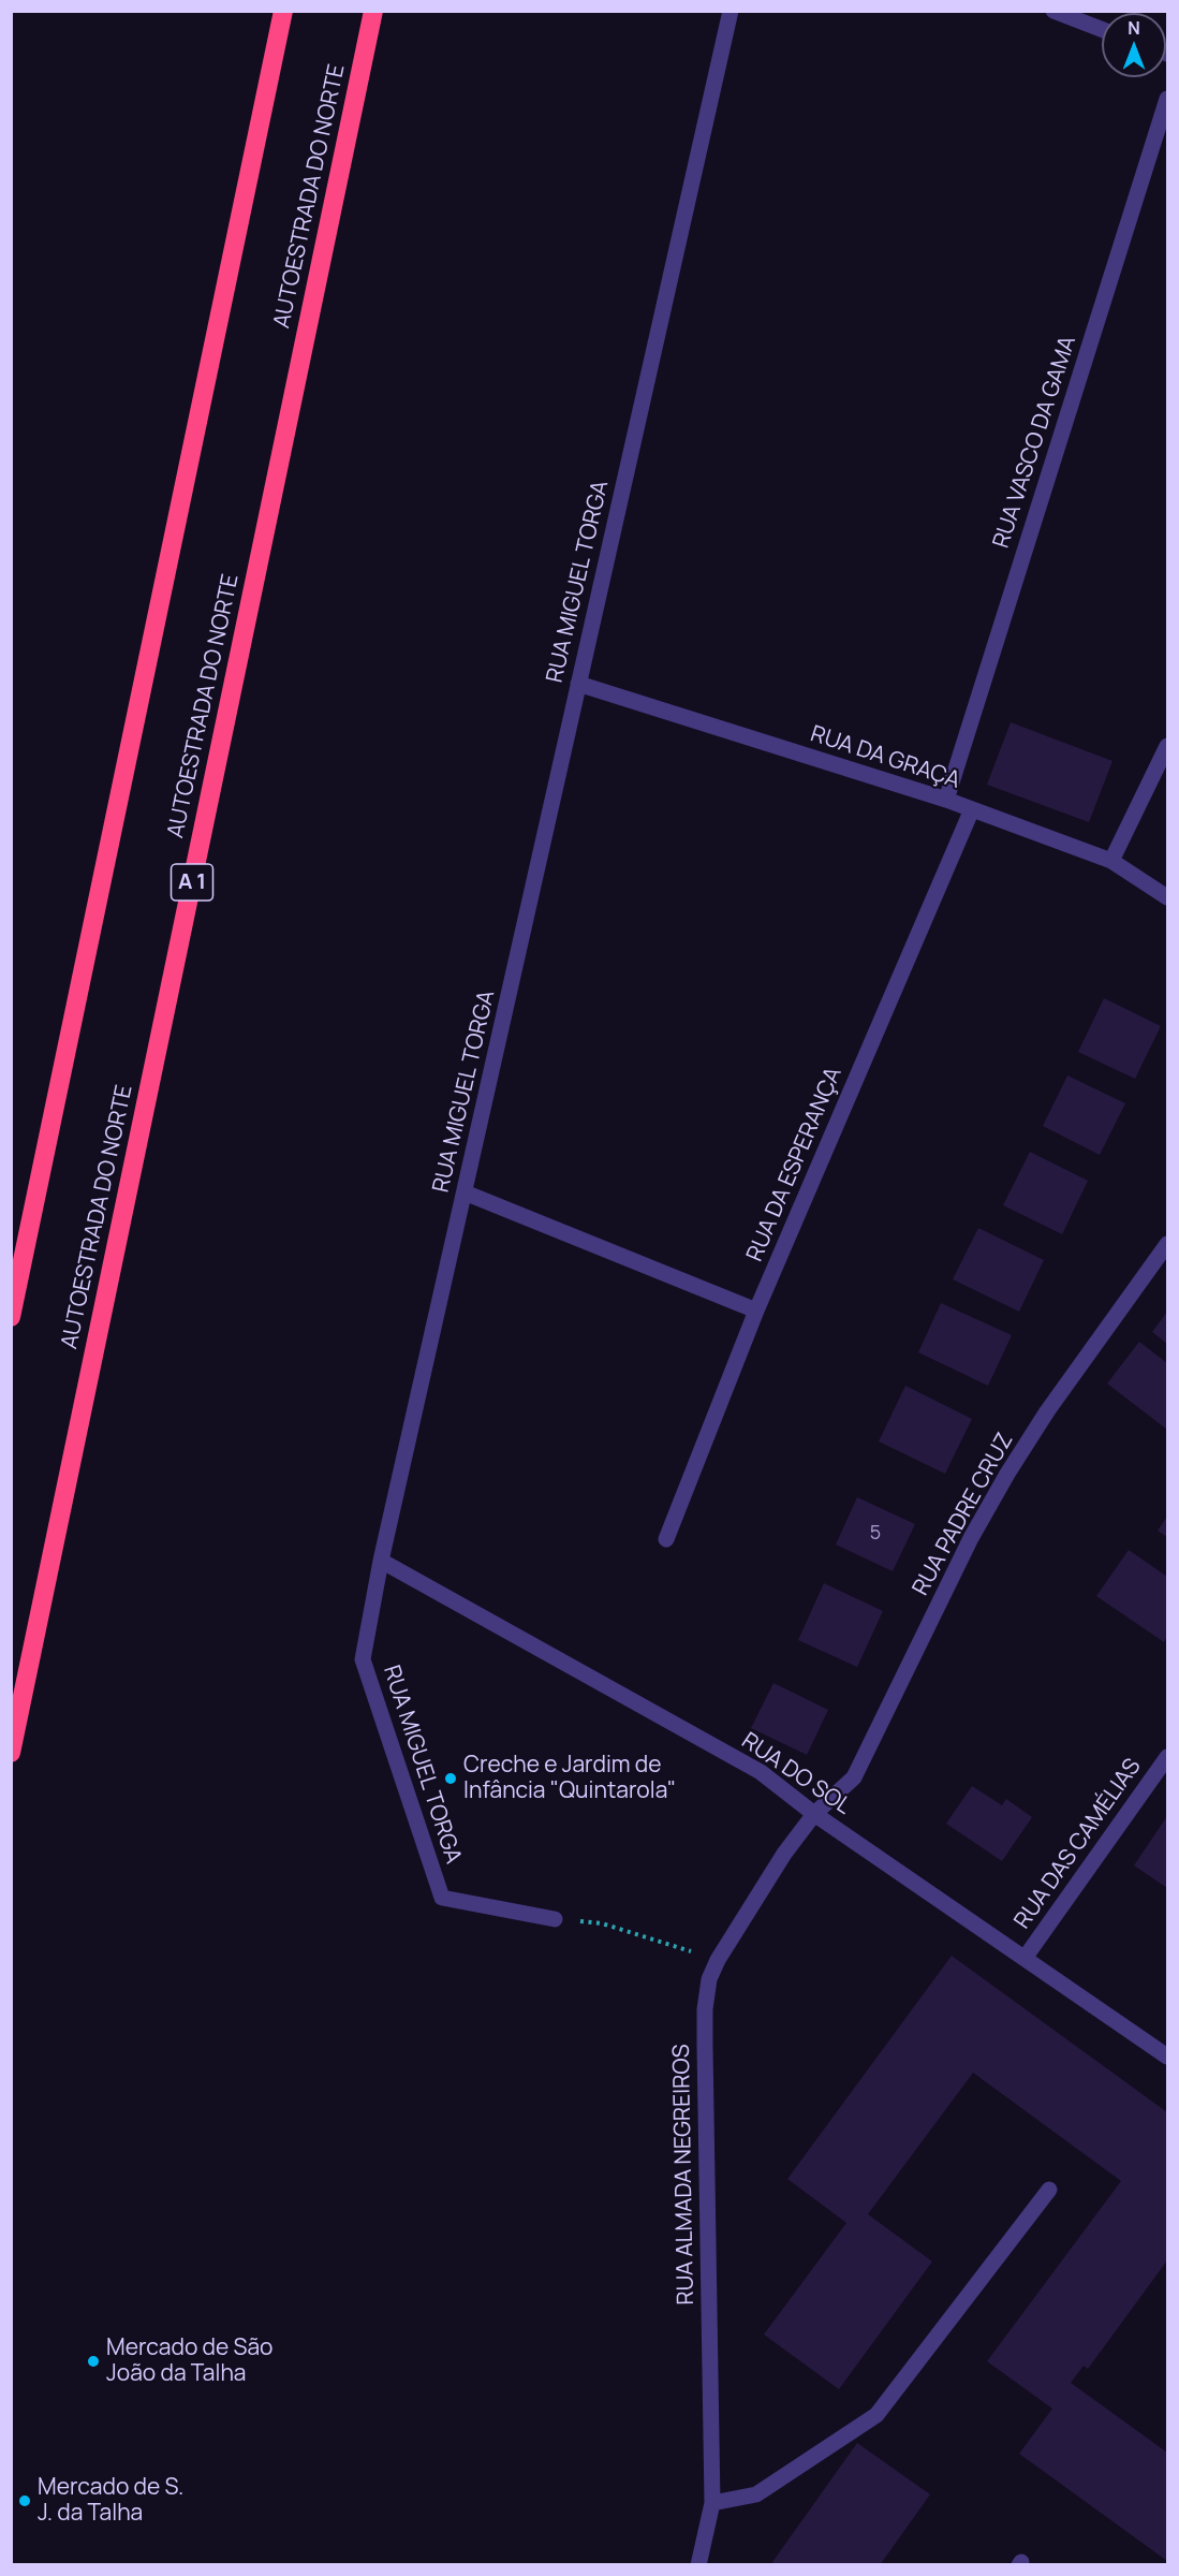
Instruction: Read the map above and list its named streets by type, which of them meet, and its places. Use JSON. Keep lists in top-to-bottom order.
{
  "streets": {
    "highway": ["AUTOESTRADA DO NORTE", "A 1"],
    "street": [
      "RUA VASCO DA GAMA",
      "RUA MIGUEL TORGA",
      "RUA DA GRAÇA",
      "RUA DA ESPERANÇA",
      "RUA PADRE CRUZ",
      "RUA DO SOL",
      "RUA DAS CAMÉLIAS",
      "RUA ALMADA NEGREIROS"
    ]
  },
  "crossings": [
    ["RUA VASCO DA GAMA", "RUA DA GRAÇA"],
    ["RUA MIGUEL TORGA", "RUA DA GRAÇA"],
    ["RUA MIGUEL TORGA", "RUA DO SOL"],
    ["RUA DA GRAÇA", "RUA DA ESPERANÇA"],
    ["RUA PADRE CRUZ", "RUA DO SOL"],
    ["RUA PADRE CRUZ", "RUA ALMADA NEGREIROS"],
    ["RUA DO SOL", "RUA DAS CAMÉLIAS"],
    ["RUA DO SOL", "RUA ALMADA NEGREIROS"]
  ],
  "places": ["Creche e Jardim de Infância \"Quintarola\"", "Mercado de São João da Talha", "Mercado de S. J. da Talha"],
  "house_numbers": ["5"],
  "north": "top"
}
